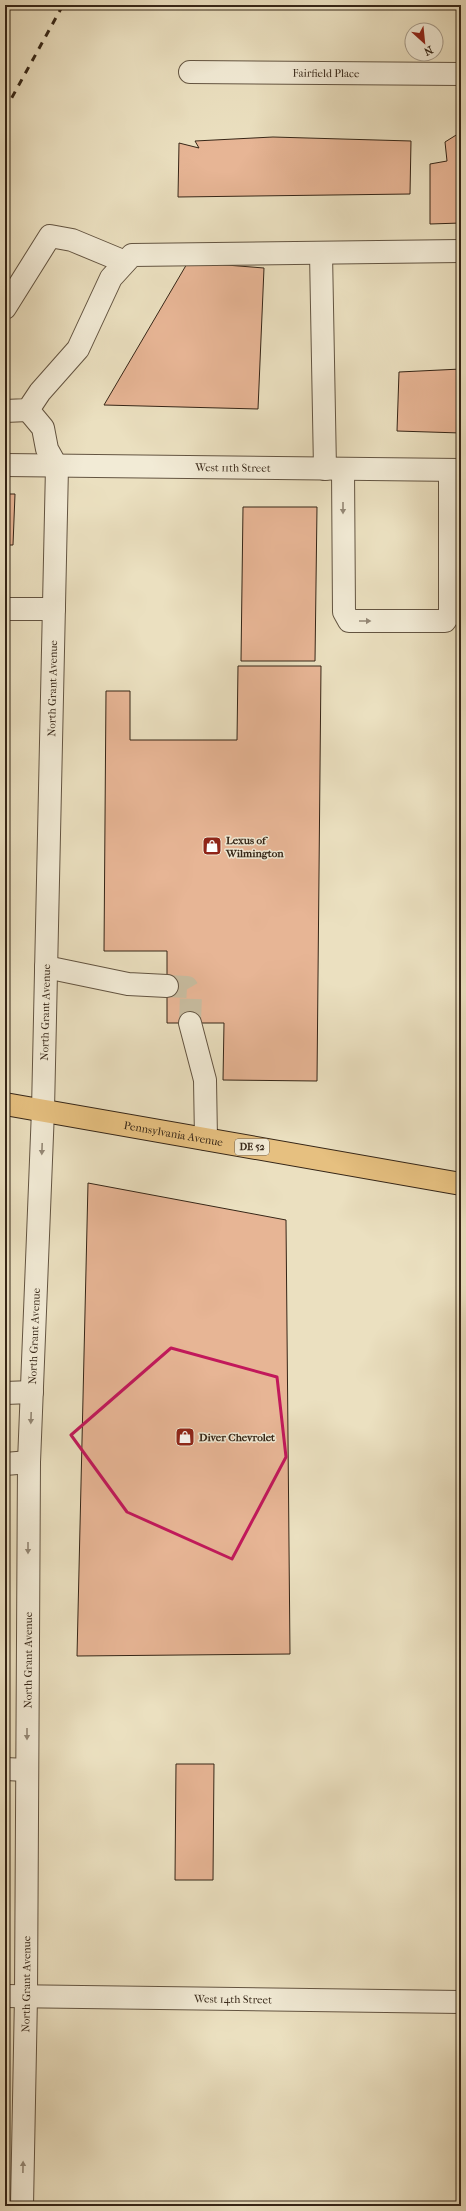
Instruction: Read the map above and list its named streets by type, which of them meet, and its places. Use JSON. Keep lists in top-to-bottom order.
{
  "streets": {
    "main road": ["Pennsylvania Avenue", "DE 52"],
    "street": [
      "Fairfield Place",
      "West 11th Street",
      "North Grant Avenue",
      "West 14th Street"
    ]
  },
  "crossings": [
    ["West 11th Street", "North Grant Avenue"],
    ["North Grant Avenue", "Pennsylvania Avenue"],
    ["North Grant Avenue", "West 14th Street"]
  ],
  "places": {
    "shop": ["Lexus of Wilmington", "Diver Chevrolet"]
  },
  "north": "bottom right"
}
